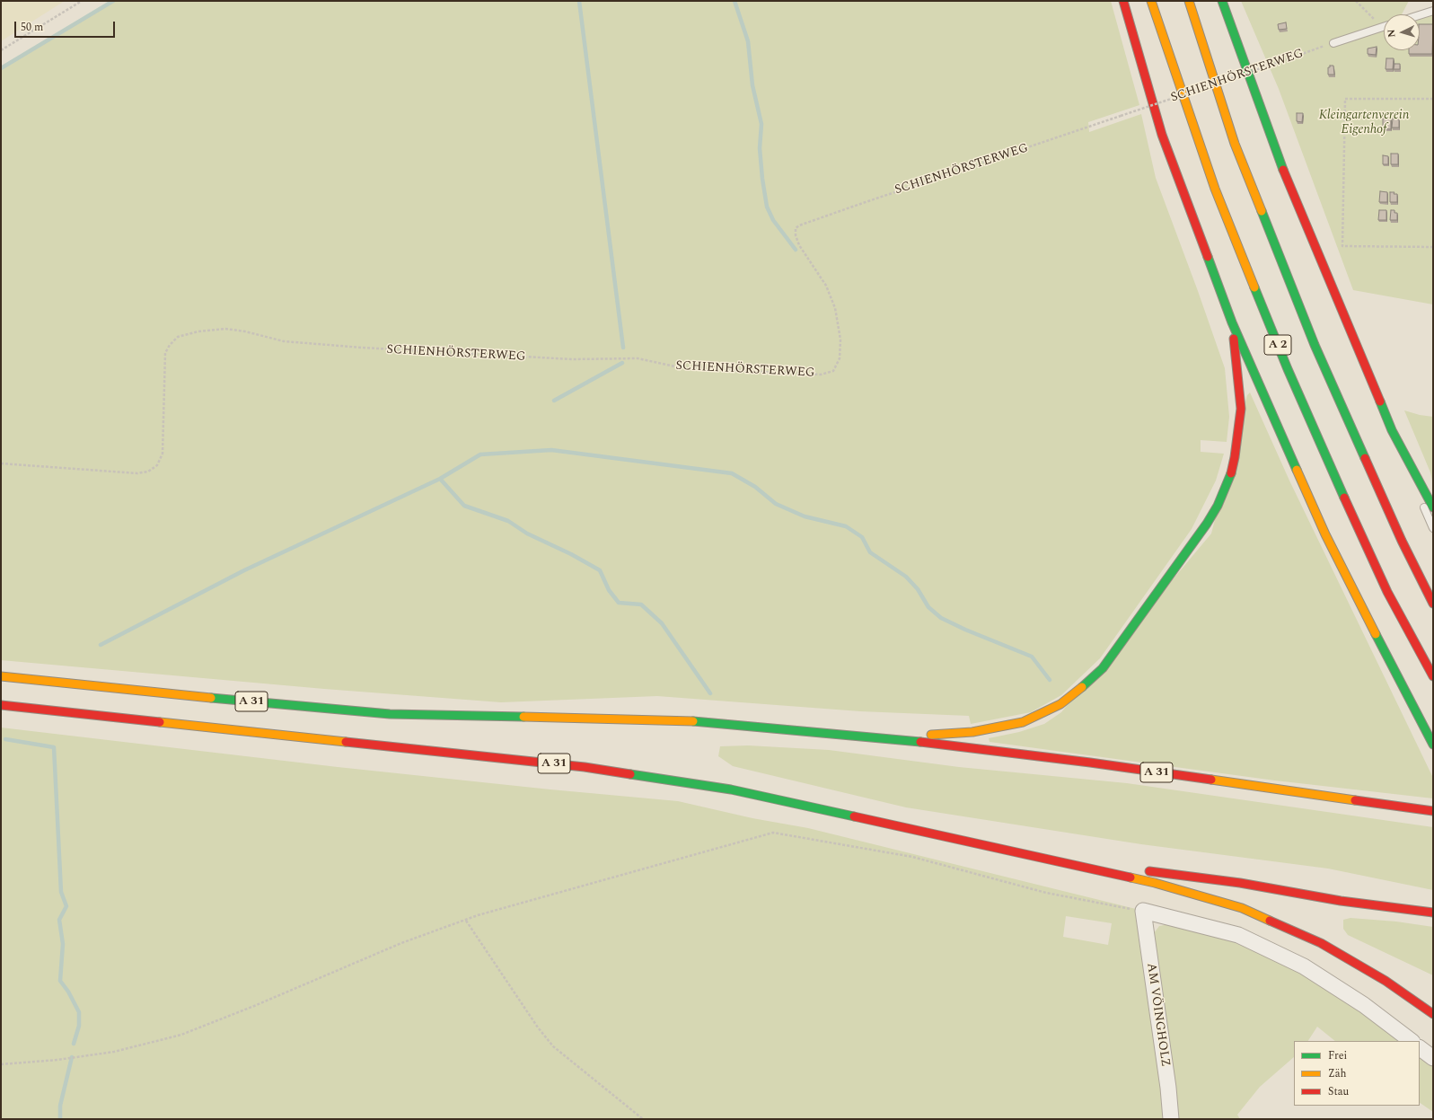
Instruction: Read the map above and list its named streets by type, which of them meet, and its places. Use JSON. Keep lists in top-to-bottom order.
{
  "streets": {
    "highway": ["A 2", "A 31"],
    "street": ["AM VÖINGHOLZ"],
    "path": ["SCHIENHÖRSTERWEG"]
  },
  "parks": ["Kleingartenverein Eigenhof"],
  "legend": ["Frei", "Zäh", "Stau"],
  "scale_bar": "50 m",
  "north": "left"
}
